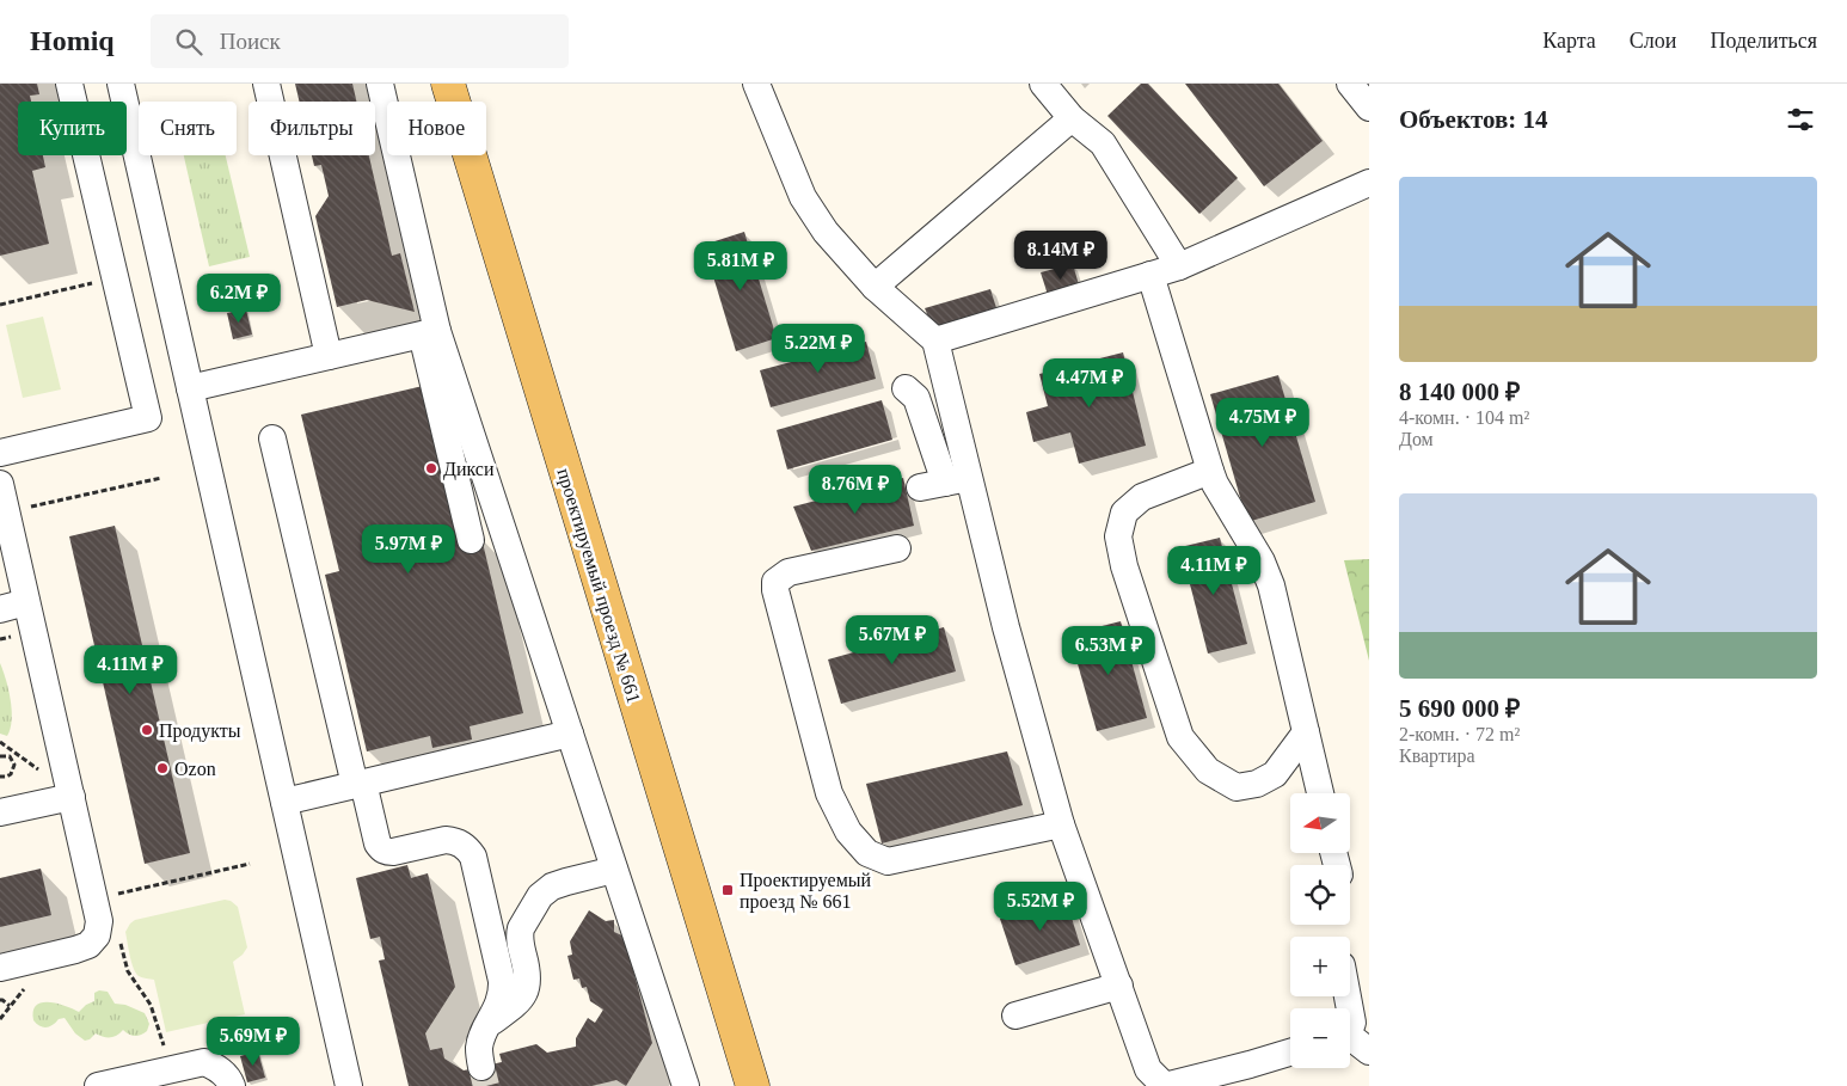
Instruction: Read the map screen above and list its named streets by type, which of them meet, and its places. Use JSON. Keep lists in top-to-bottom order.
{
  "streets": {
    "main road": ["проектируемый проезд № 661"]
  },
  "places": {
    "other": ["Дикси", "Продукты", "Ozon"],
    "transit": ["Проектируемый проезд № 661"]
  },
  "north": "left",
  "page": {
    "header": "Homiq",
    "search": "Поиск",
    "nav": ["Карта", "Слои", "Поделиться"],
    "heading": "Объектов: 14",
    "chip": [
      "Купить",
      "Снять",
      "Фильтры",
      "Новое"
    ],
    "list": [
      {
        "name": "8 140 000 ₽",
        "note": "4-комн. · 104 m² · Дом"
      },
      {
        "name": "5 690 000 ₽",
        "note": "2-комн. · 72 m² · Квартира"
      }
    ],
    "price": [
      "8.14M ₽",
      "5.81M ₽",
      "6.2M ₽",
      "5.22M ₽",
      "4.47M ₽",
      "4.75M ₽",
      "8.76M ₽",
      "5.97M ₽",
      "4.11M ₽",
      "5.67M ₽",
      "6.53M ₽",
      "4.11M ₽",
      "5.52M ₽",
      "5.69M ₽"
    ],
    "map_buttons": ["+", "−"]
  }
}
